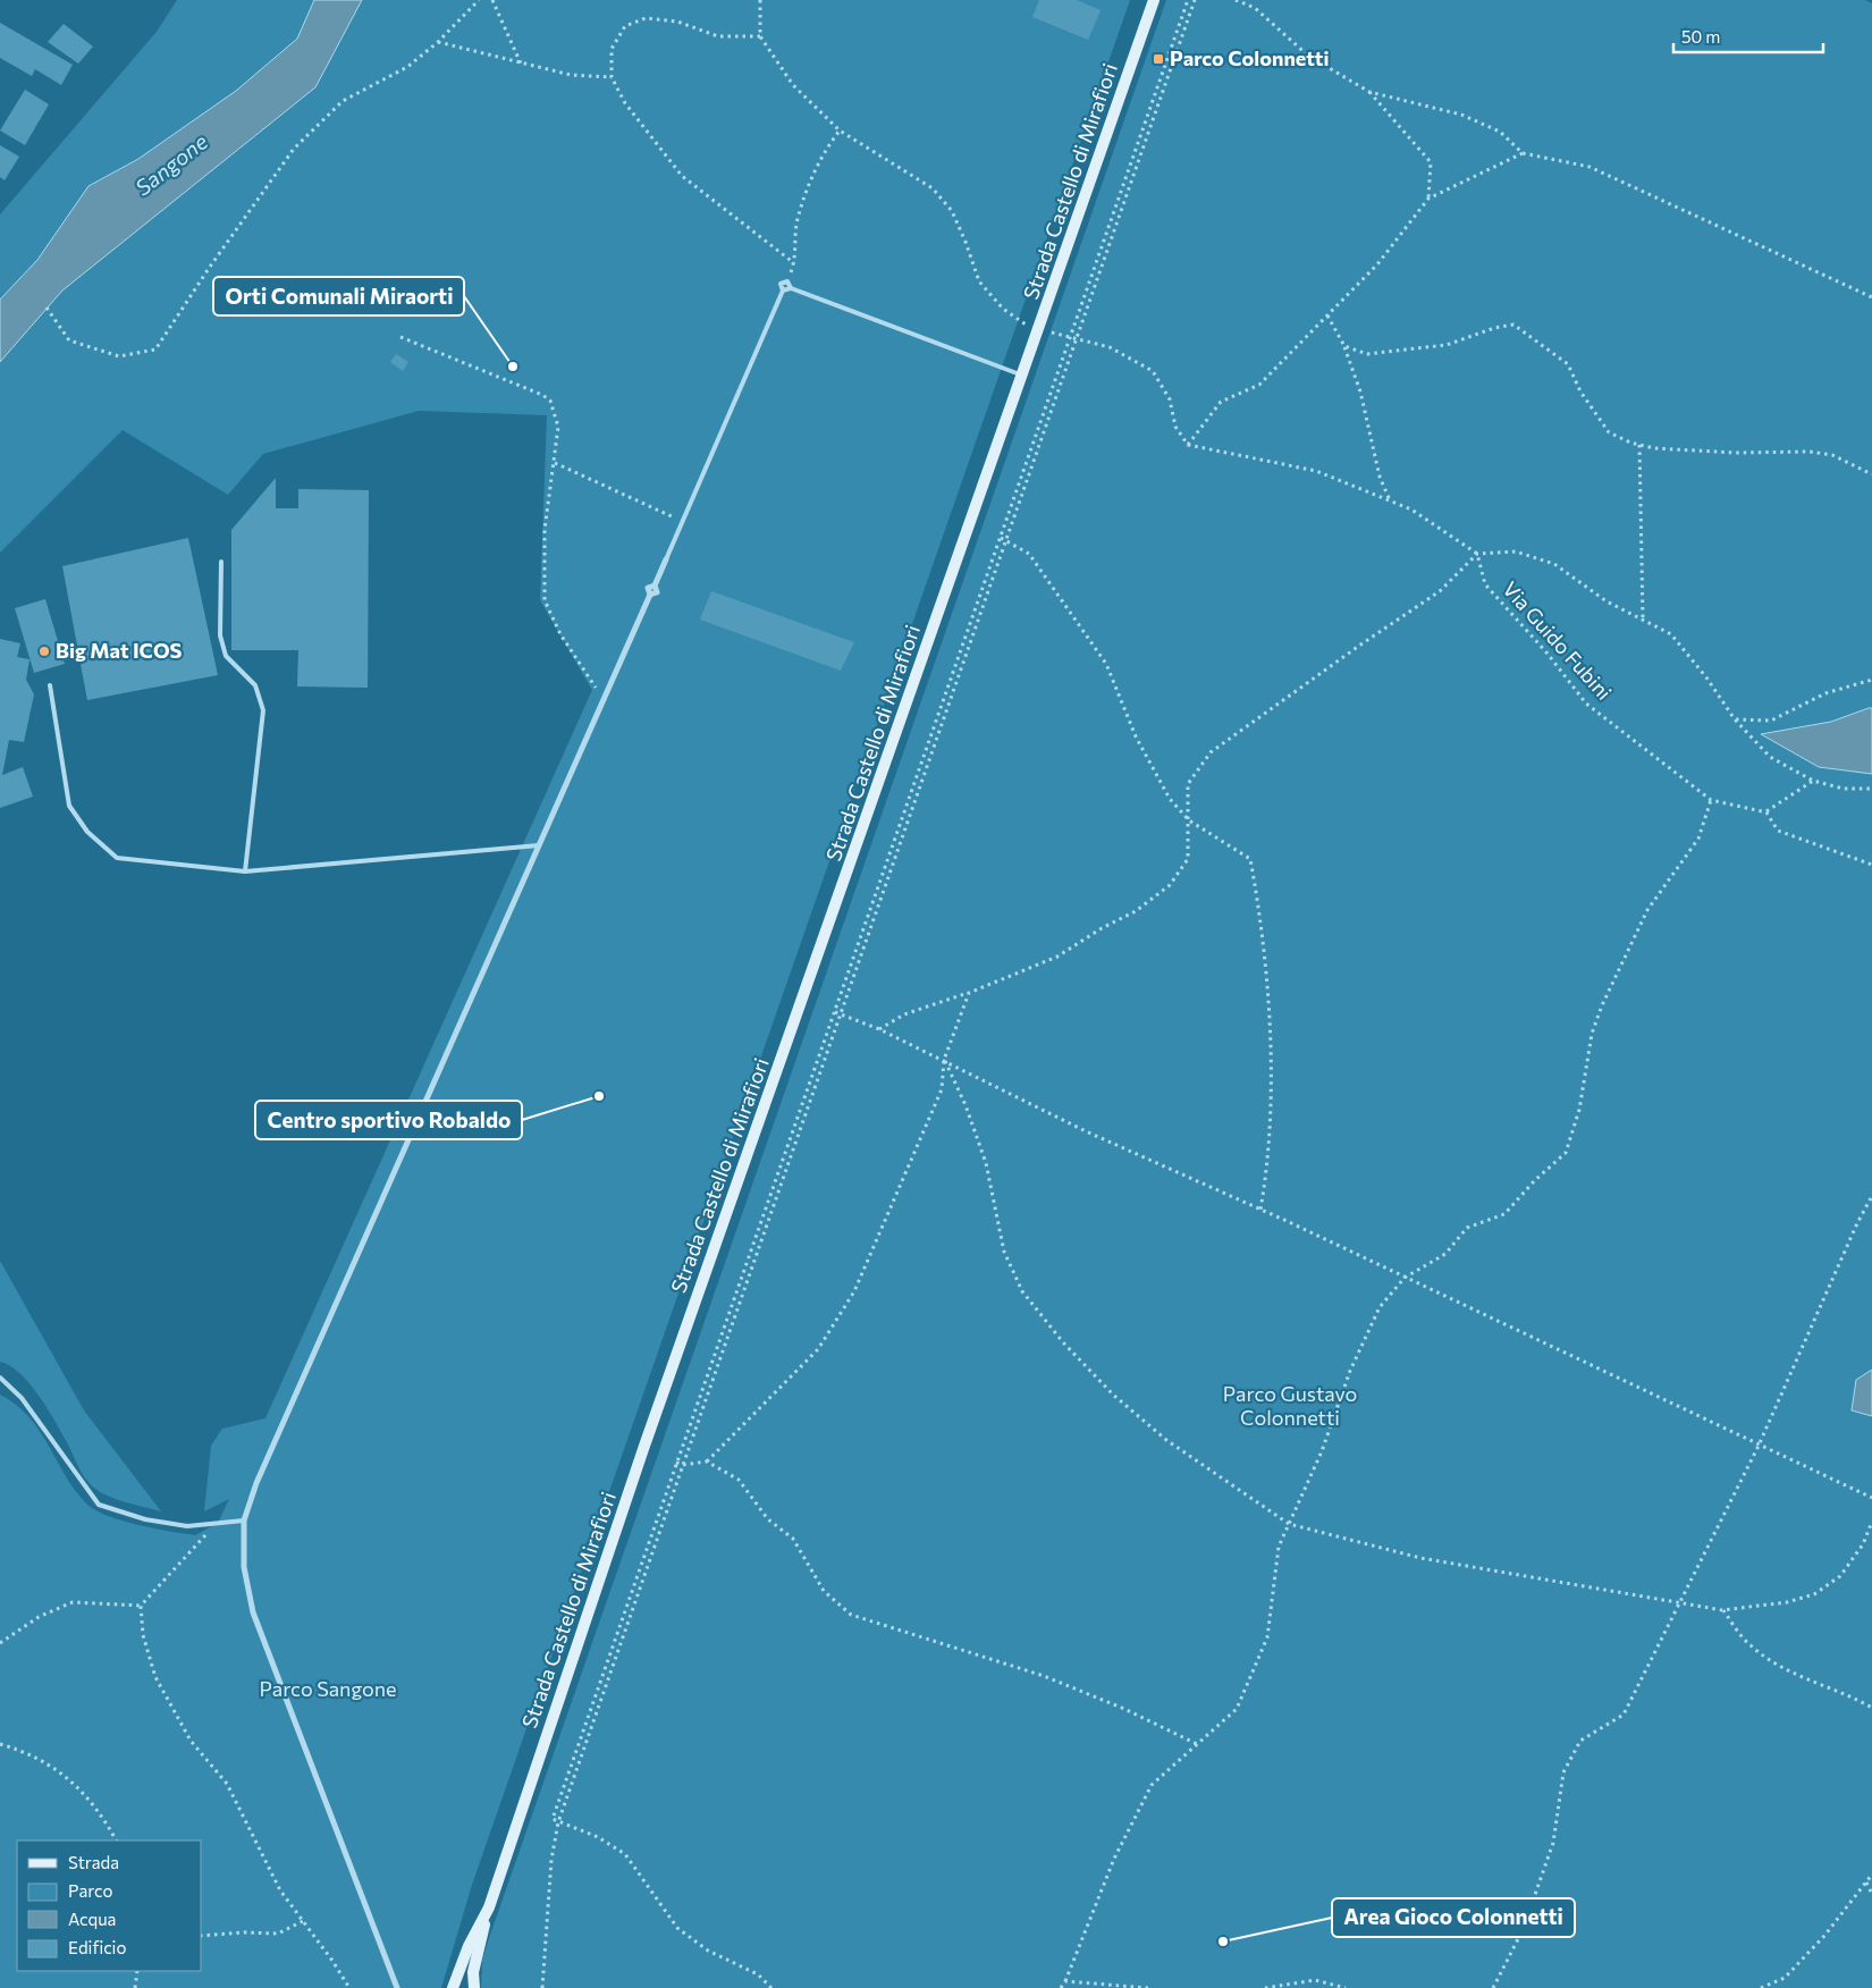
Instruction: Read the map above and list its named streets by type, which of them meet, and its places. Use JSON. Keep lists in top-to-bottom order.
{
  "streets": {
    "street": ["Strada Castello di Mirafiori"],
    "path": ["Via Guido Fubini"]
  },
  "water": ["Sangone"],
  "parks": ["Parco Gustavo Colonnetti", "Parco Sangone"],
  "places": {
    "transit": ["Parco Colonnetti"],
    "other": [
      "Orti Comunali Miraorti",
      "Big Mat ICOS",
      "Centro sportivo Robaldo",
      "Area Gioco Colonnetti"
    ]
  },
  "legend": [
    "Strada",
    "Parco",
    "Acqua",
    "Edificio"
  ],
  "scale_bar": "50 m"
}
